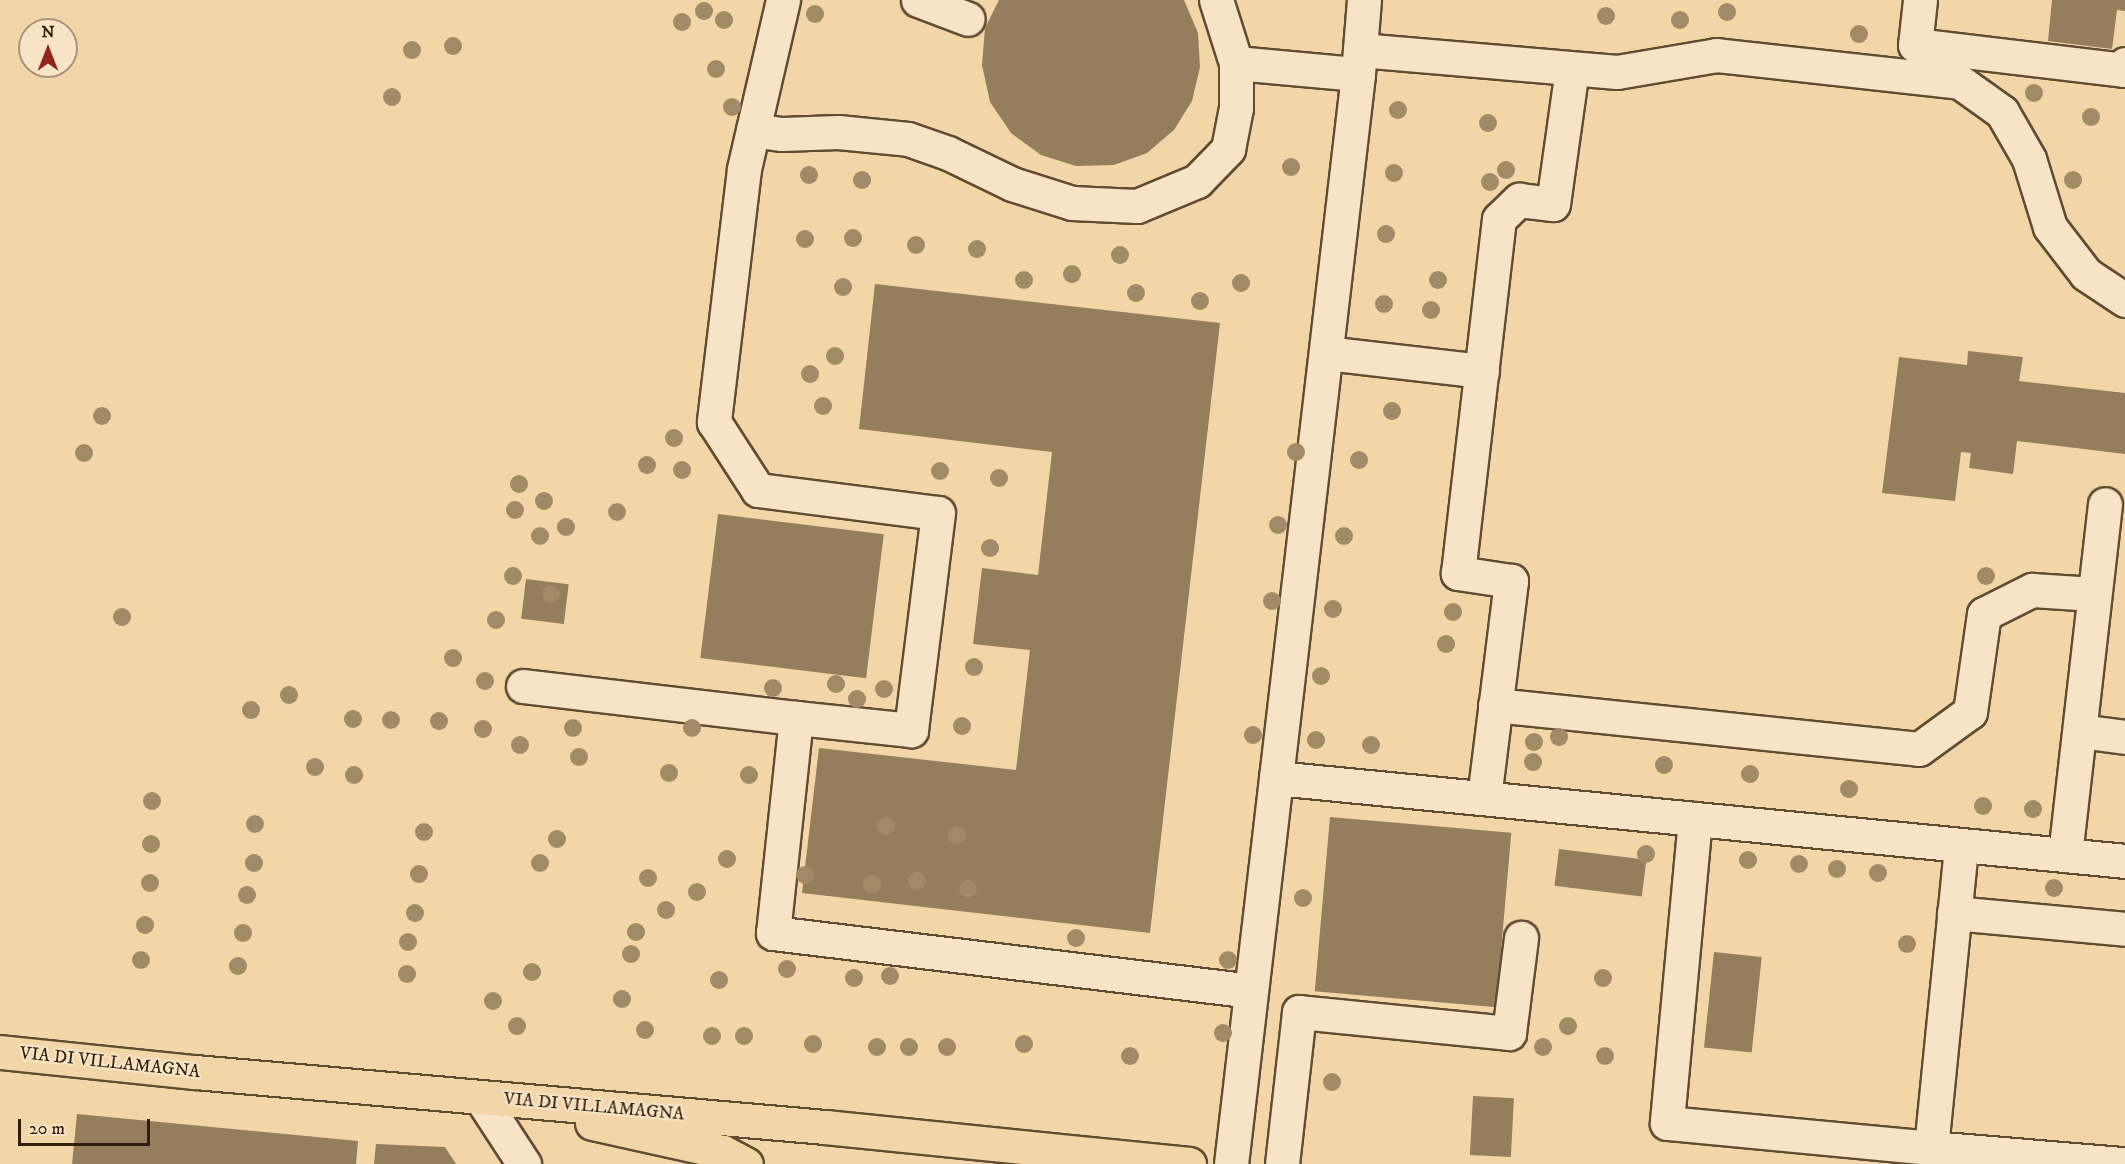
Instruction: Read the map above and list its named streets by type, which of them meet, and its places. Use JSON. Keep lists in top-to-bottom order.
{
  "streets": {
    "main road": ["VIA DI VILLAMAGNA"]
  },
  "scale_bar": "20 m",
  "north": "top"
}
